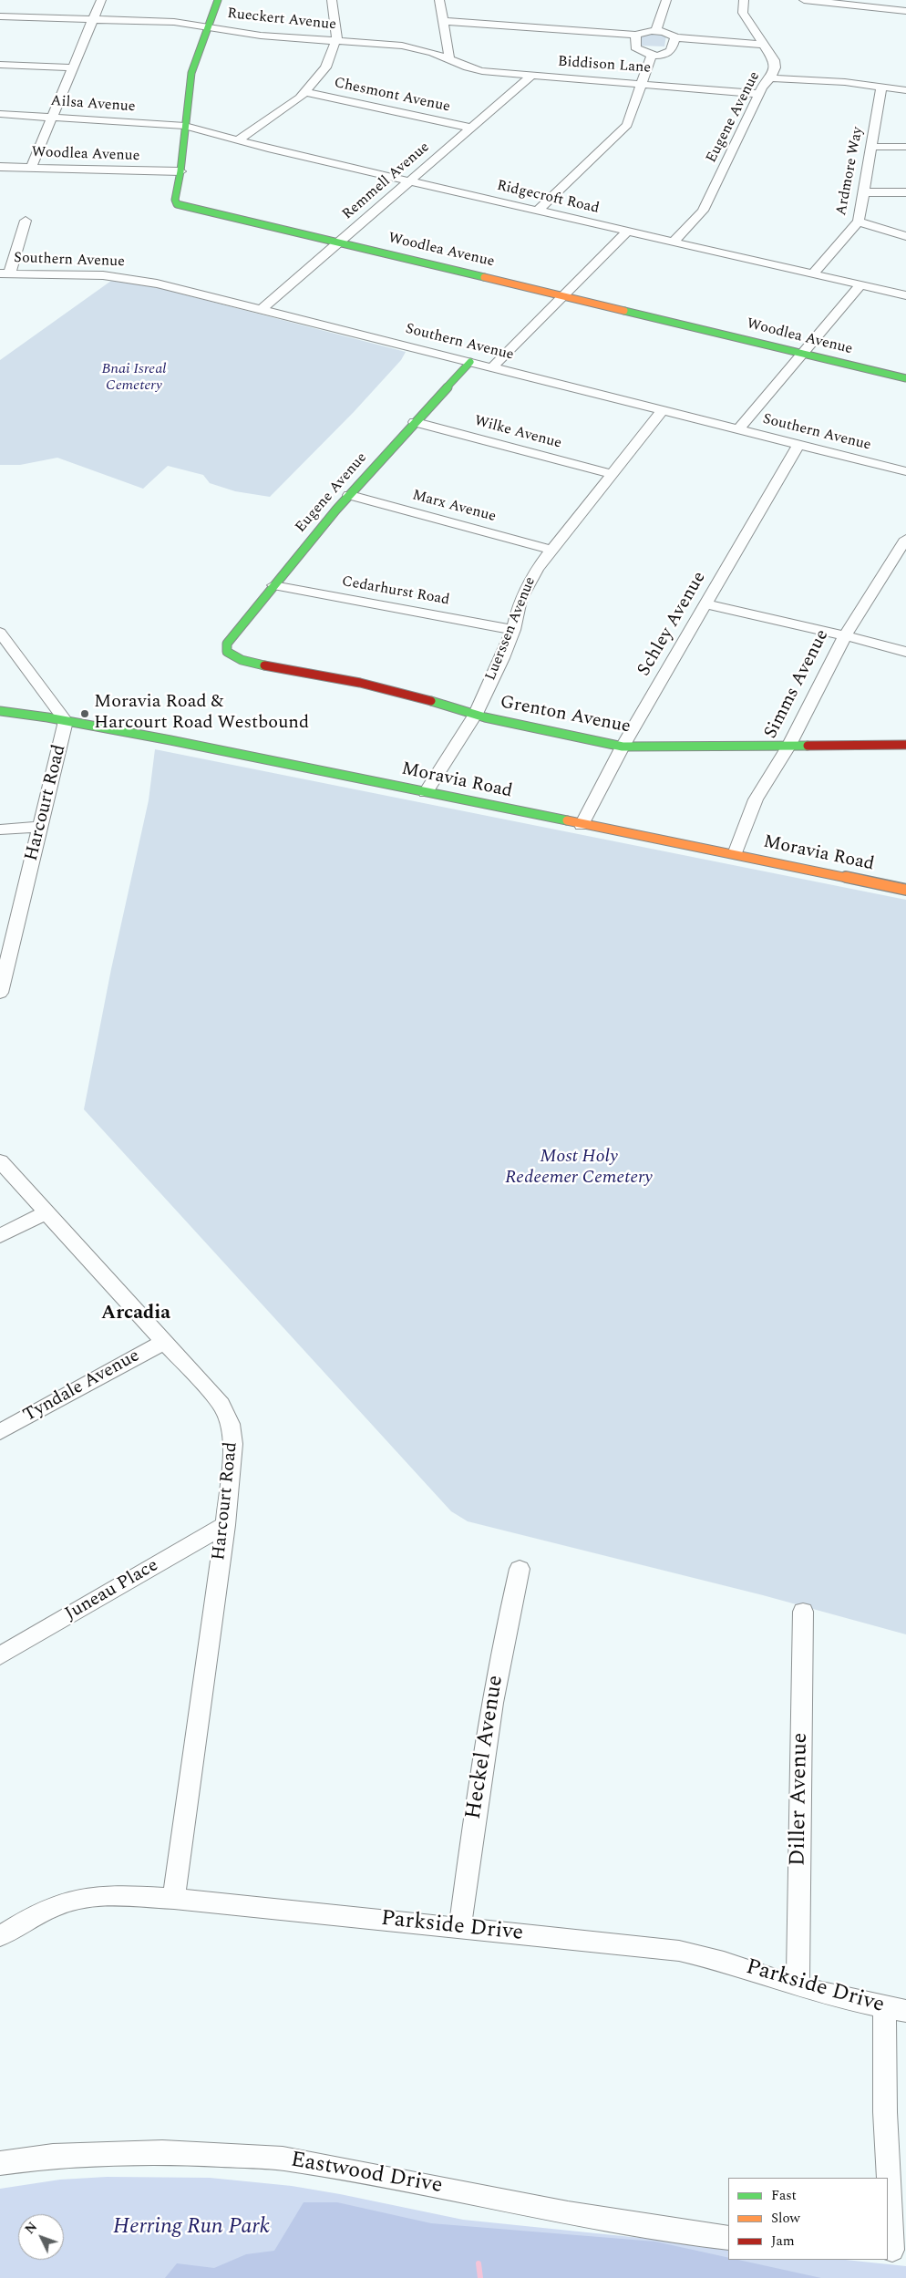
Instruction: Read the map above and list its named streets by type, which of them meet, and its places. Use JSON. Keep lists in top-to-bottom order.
{
  "streets": {
    "street": [
      "Rueckert Avenue",
      "Biddison Lane",
      "Chesmont Avenue",
      "Ailsa Avenue",
      "Eugene Avenue",
      "Woodlea Avenue",
      "Ardmore Way",
      "Remmell Avenue",
      "Ridgecroft Road",
      "Southern Avenue",
      "Wilke Avenue",
      "Marx Avenue",
      "Cedarhurst Road",
      "Schley Avenue",
      "Luerssen Avenue",
      "Simms Avenue",
      "Grenton Avenue",
      "Moravia Road",
      "Harcourt Road",
      "Tyndale Avenue",
      "Juneau Place",
      "Heckel Avenue",
      "Diller Avenue",
      "Parkside Drive",
      "Eastwood Drive"
    ]
  },
  "crossings": [
    ["Rueckert Avenue", "Biddison Lane"],
    ["Biddison Lane", "Eugene Avenue"],
    ["Biddison Lane", "Remmell Avenue"],
    ["Chesmont Avenue", "Remmell Avenue"],
    ["Ailsa Avenue", "Ridgecroft Road"],
    ["Eugene Avenue", "Ridgecroft Road"],
    ["Eugene Avenue", "Southern Avenue"],
    ["Eugene Avenue", "Wilke Avenue"],
    ["Eugene Avenue", "Marx Avenue"],
    ["Eugene Avenue", "Cedarhurst Road"],
    ["Eugene Avenue", "Grenton Avenue"],
    ["Woodlea Avenue", "Remmell Avenue"],
    ["Ardmore Way", "Ridgecroft Road"],
    ["Remmell Avenue", "Ridgecroft Road"],
    ["Remmell Avenue", "Southern Avenue"],
    ["Southern Avenue", "Schley Avenue"],
    ["Southern Avenue", "Luerssen Avenue"],
    ["Wilke Avenue", "Luerssen Avenue"],
    ["Marx Avenue", "Luerssen Avenue"],
    ["Cedarhurst Road", "Luerssen Avenue"],
    ["Schley Avenue", "Grenton Avenue"],
    ["Schley Avenue", "Moravia Road"],
    ["Luerssen Avenue", "Grenton Avenue"],
    ["Luerssen Avenue", "Moravia Road"],
    ["Simms Avenue", "Grenton Avenue"],
    ["Simms Avenue", "Moravia Road"],
    ["Moravia Road", "Harcourt Road"],
    ["Harcourt Road", "Tyndale Avenue"],
    ["Harcourt Road", "Juneau Place"],
    ["Harcourt Road", "Parkside Drive"],
    ["Heckel Avenue", "Parkside Drive"],
    ["Diller Avenue", "Parkside Drive"]
  ],
  "districts": ["Arcadia"],
  "parks": ["Bnai Isreal Cemetery", "Most Holy Redeemer Cemetery", "Herring Run Park"],
  "places": ["Moravia Road & Harcourt Road Westbound"],
  "legend": ["Fast", "Slow", "Jam"],
  "north": "top left"
}
